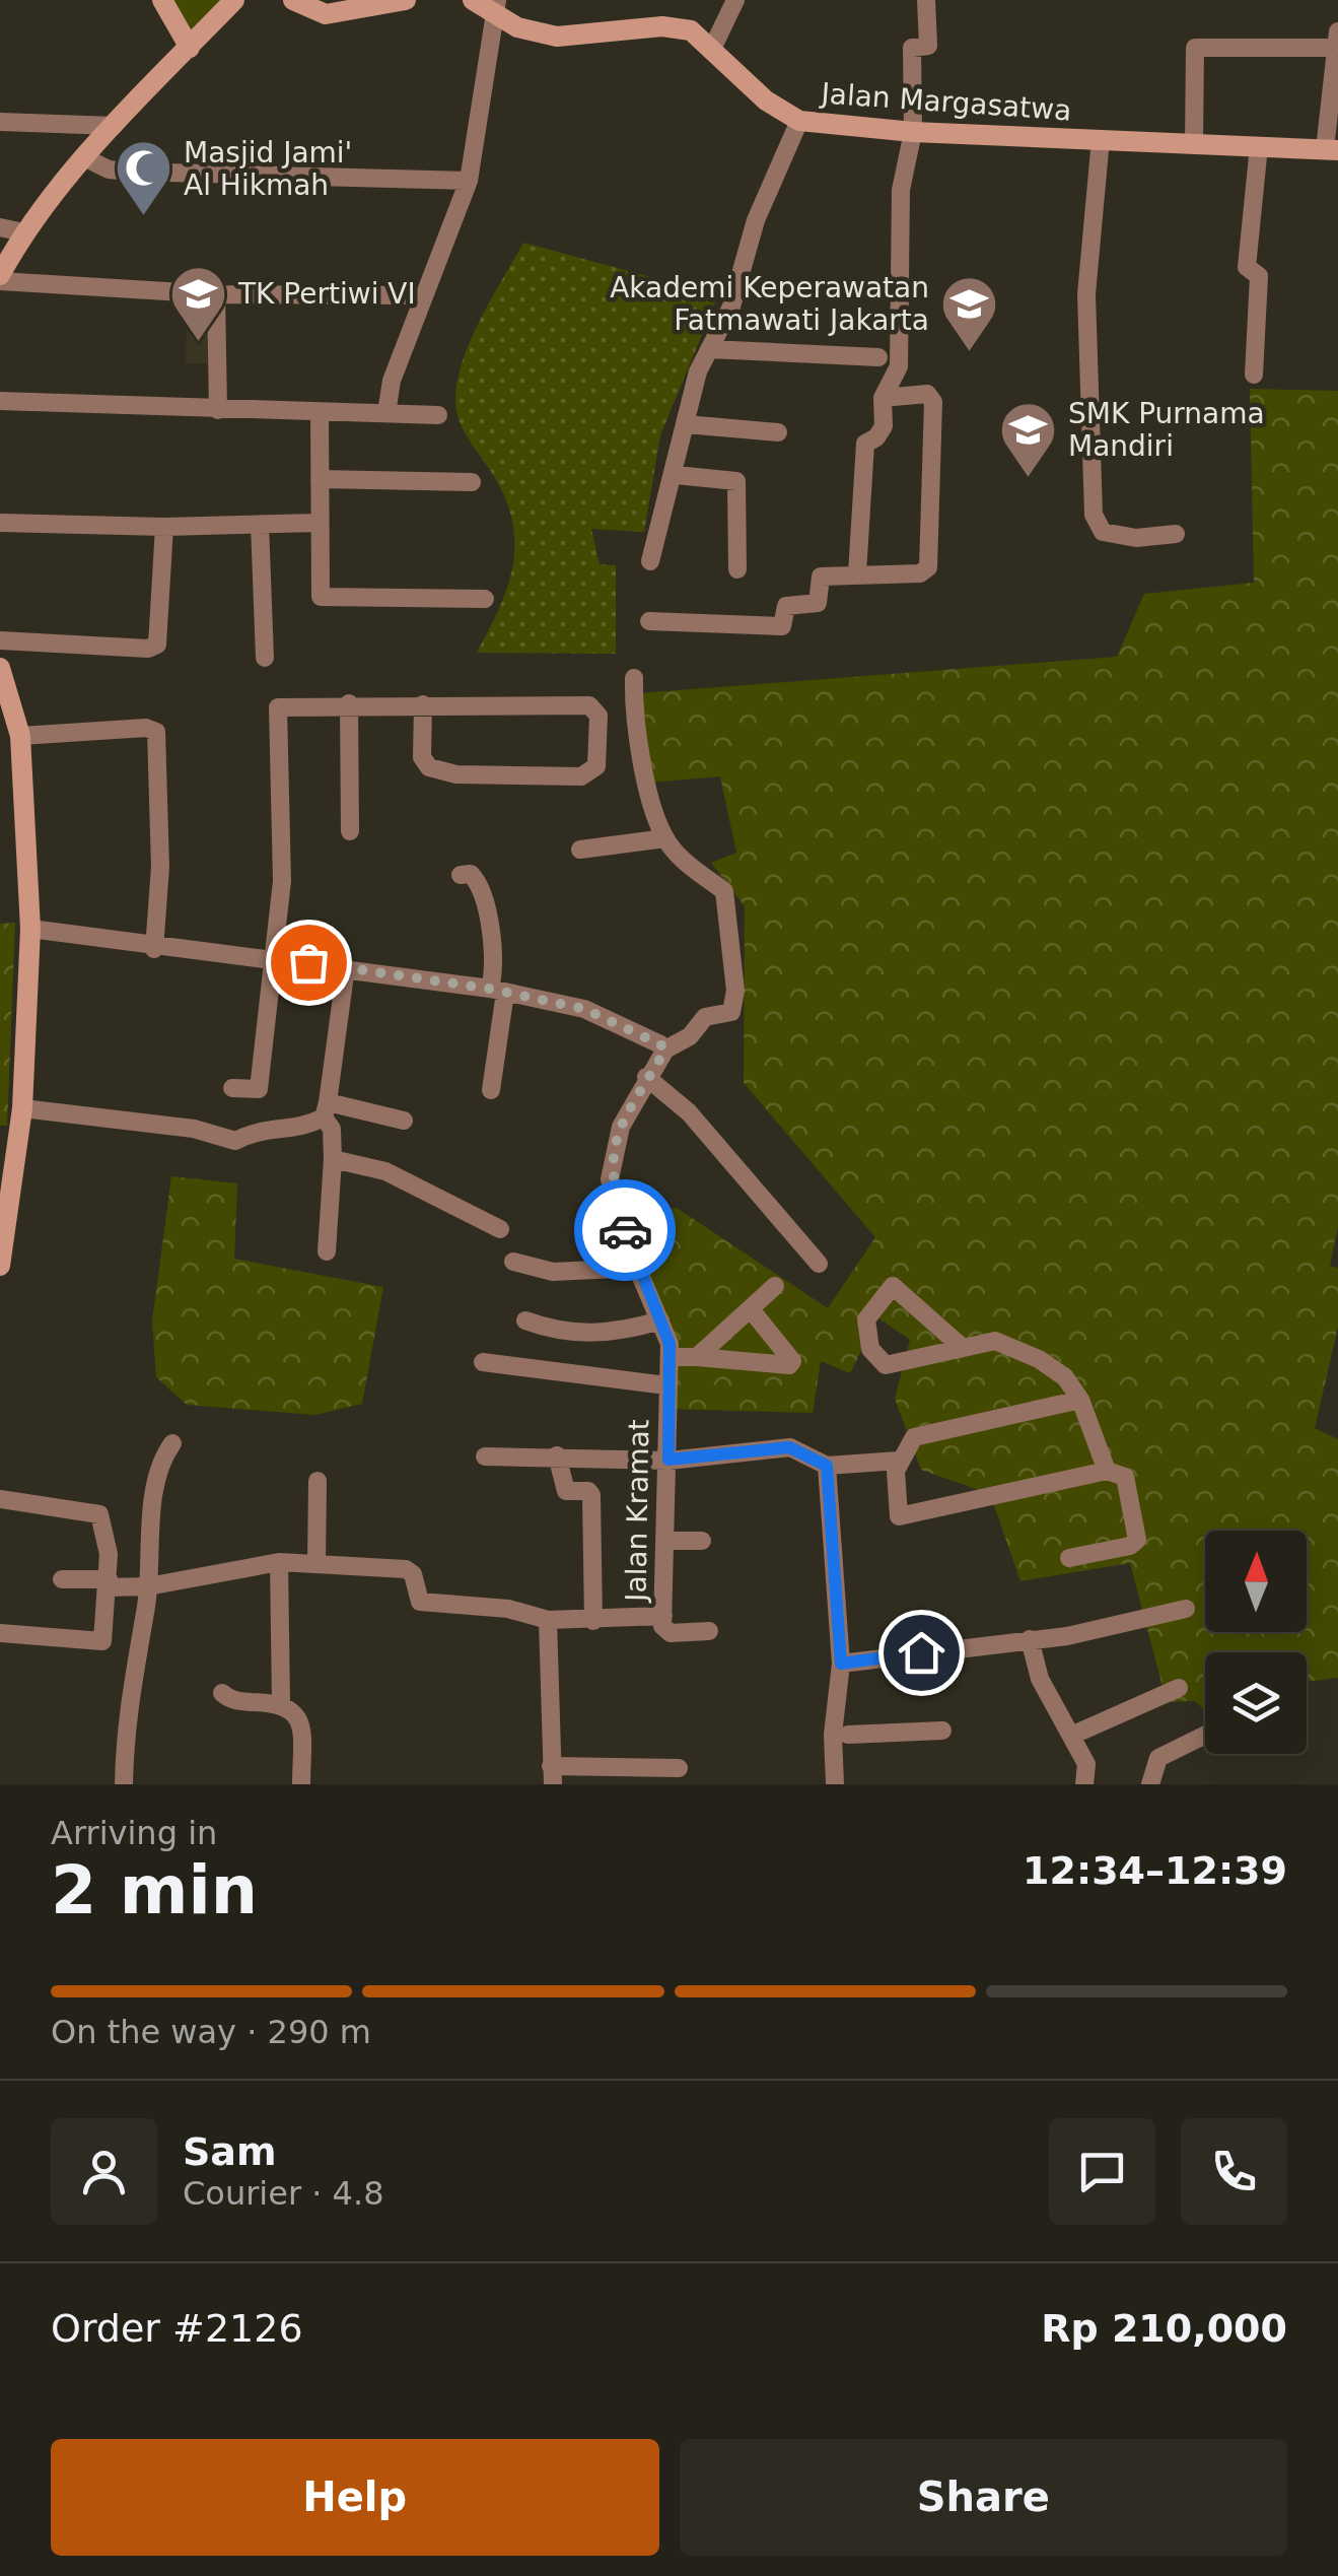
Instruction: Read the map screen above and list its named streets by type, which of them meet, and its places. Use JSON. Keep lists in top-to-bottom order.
{
  "streets": {
    "main road": ["Jalan Margasatwa"],
    "street": ["Jalan Kramat"]
  },
  "places": {
    "mosque": ["Masjid Jami' Al Hikmah"],
    "school or university": ["TK Pertiwi VI", "Akademi Keperawatan Fatmawati Jakarta", "SMK Purnama Mandiri"]
  },
  "north": "top",
  "page": {
    "heading": ["2 min", "Arriving in", "12:34–12:39"],
    "panel": [
      "Sam",
      "Courier · 4.8",
      "Order #2126",
      "Rp 210,000"
    ],
    "bar": "On the way · 290 m",
    "buttons": ["Help", "Share"]
  }
}
